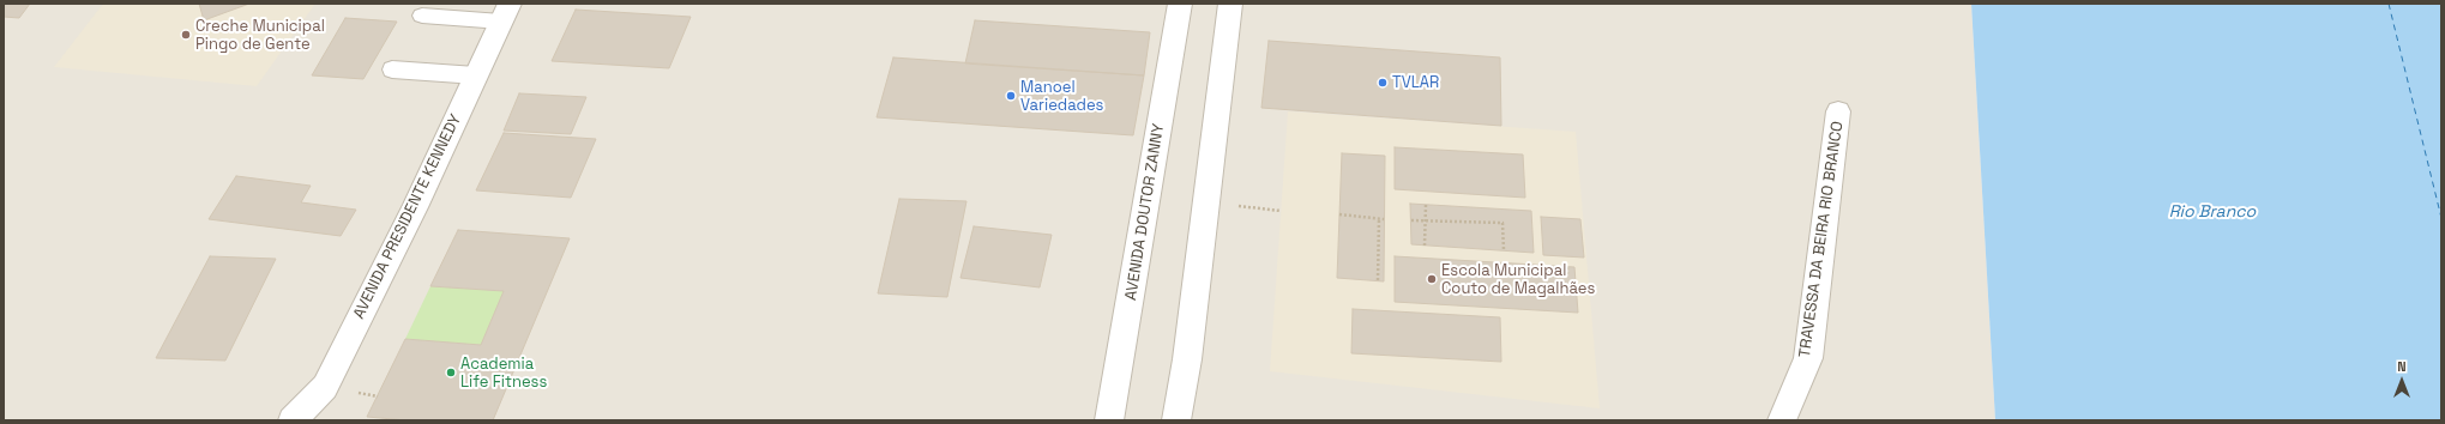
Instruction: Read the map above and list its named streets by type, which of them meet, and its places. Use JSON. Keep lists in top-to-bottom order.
{
  "streets": {
    "street": ["AVENIDA DOUTOR ZANNY", "AVENIDA PRESIDENTE KENNEDY", "TRAVESSA DA BEIRA RIO BRANCO"]
  },
  "water": ["Rio Branco"],
  "places": [
    "Creche Municipal Pingo de Gente",
    "TVLAR",
    "Manoel Variedades",
    "Escola Municipal Couto de Magalhães",
    "Academia Life Fitness"
  ],
  "north": "top"
}
